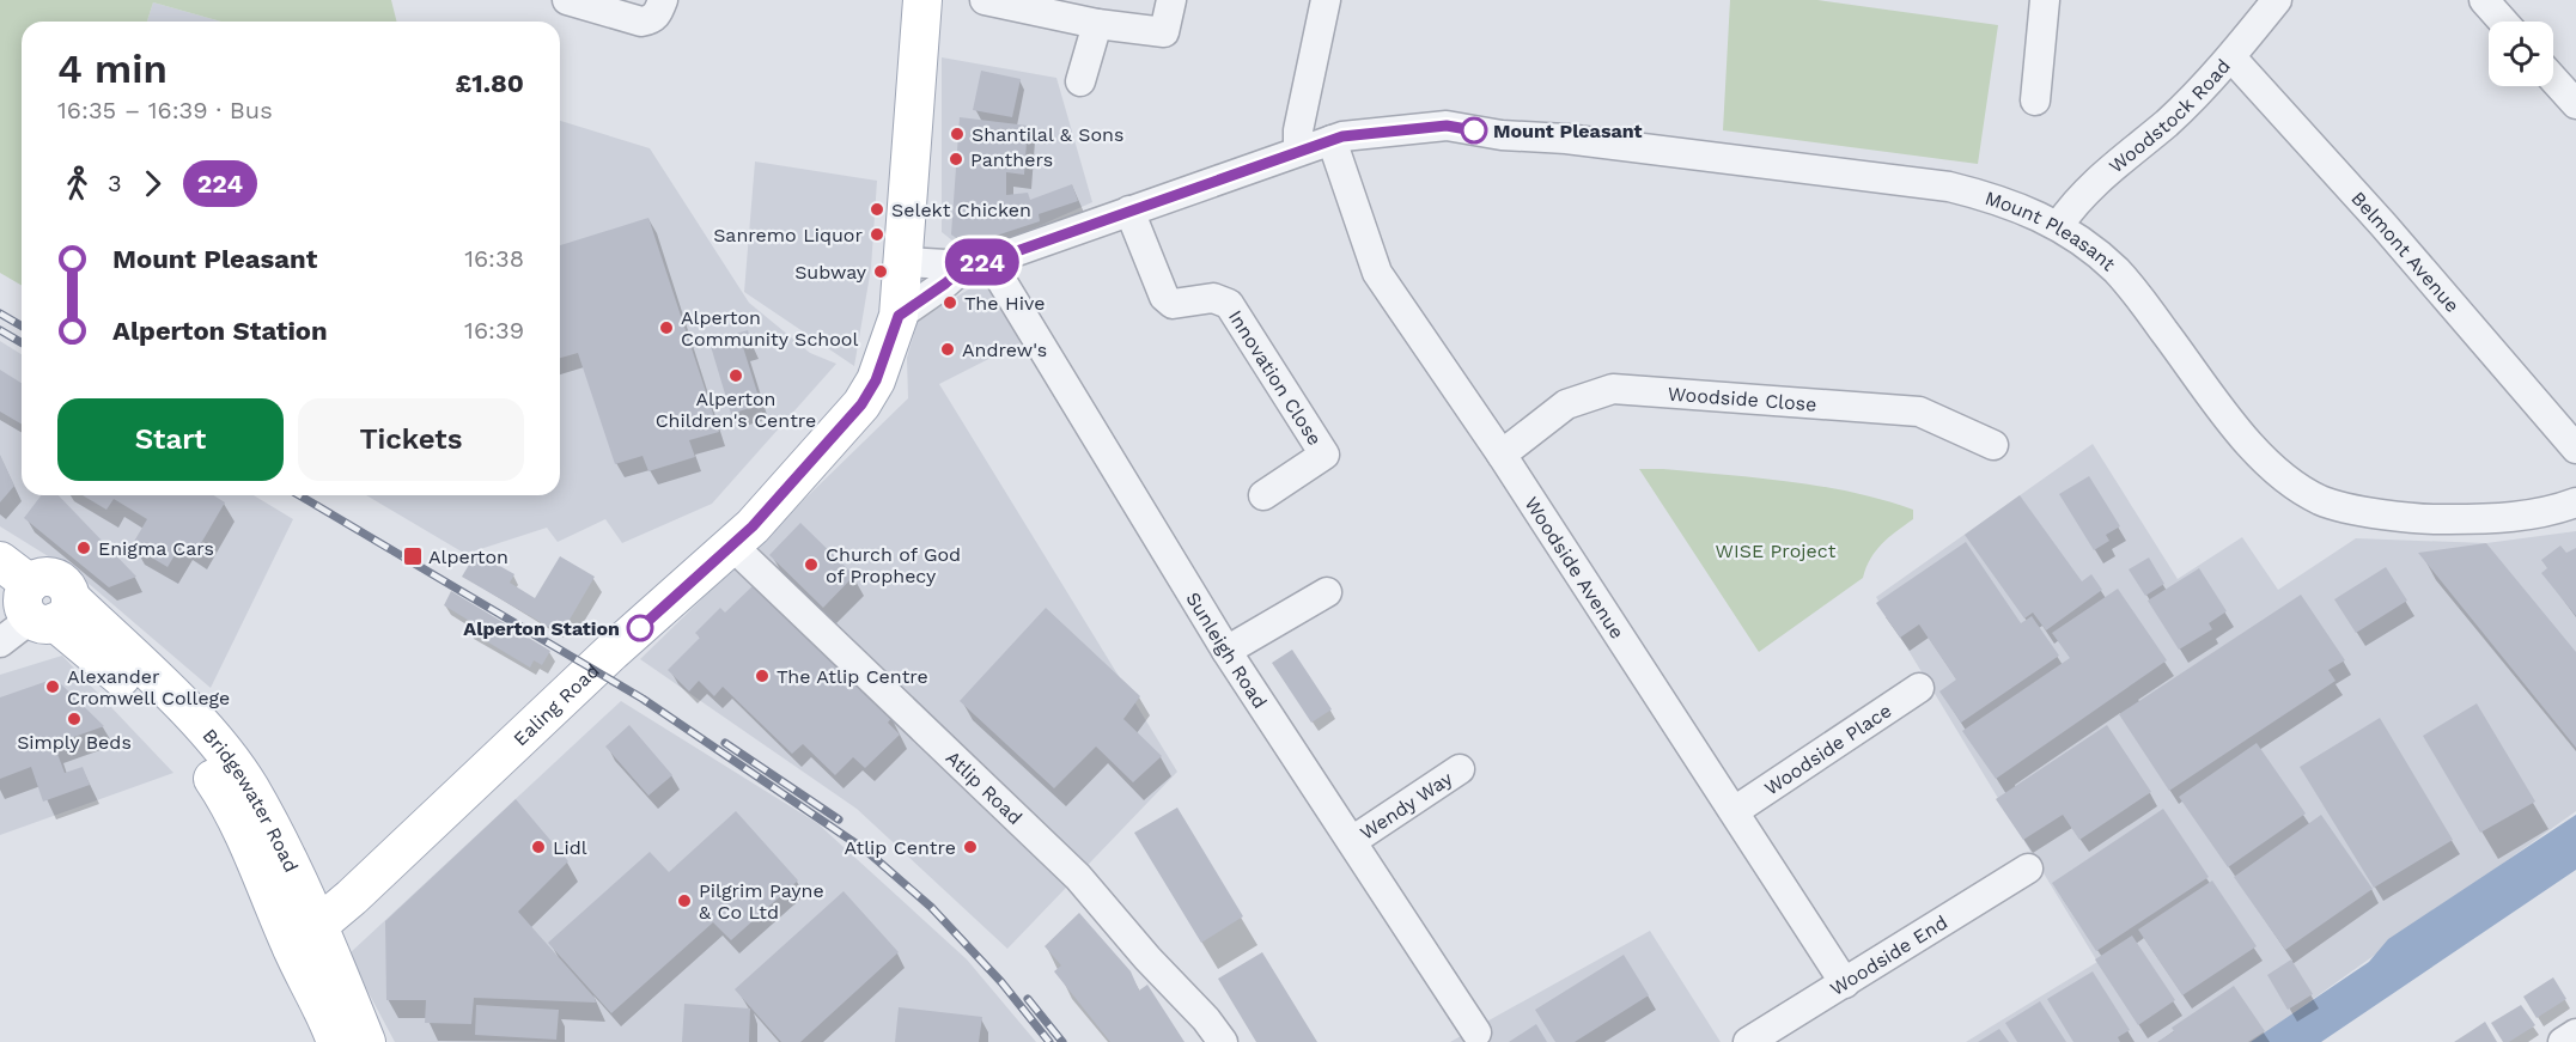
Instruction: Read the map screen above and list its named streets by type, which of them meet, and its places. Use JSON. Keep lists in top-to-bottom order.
{
  "streets": {
    "main road": ["Ealing Road", "Bridgewater Road"],
    "street": [
      "Woodstock Road",
      "Mount Pleasant",
      "Belmont Avenue",
      "Innovation Close",
      "Woodside Close",
      "Woodside Avenue",
      "Sunleigh Road",
      "Woodside Place",
      "Atlip Road",
      "Wendy Way",
      "Woodside End"
    ]
  },
  "crossings": [
    ["Woodstock Road", "Mount Pleasant"],
    ["Woodstock Road", "Belmont Avenue"],
    ["Mount Pleasant", "Innovation Close"],
    ["Mount Pleasant", "Woodside Avenue"],
    ["Mount Pleasant", "Sunleigh Road"],
    ["Mount Pleasant", "Ealing Road"],
    ["Woodside Close", "Woodside Avenue"],
    ["Woodside Avenue", "Woodside Place"],
    ["Woodside Avenue", "Woodside End"],
    ["Sunleigh Road", "Wendy Way"],
    ["Ealing Road", "Atlip Road"],
    ["Ealing Road", "Bridgewater Road"]
  ],
  "parks": ["WISE Project"],
  "places": {
    "other": [
      "Mount Pleasant",
      "Shantilal & Sons",
      "Panthers",
      "Selekt Chicken",
      "Sanremo Liquor",
      "Subway",
      "The Hive",
      "Alperton Community School",
      "Andrew's",
      "Alperton Children's Centre",
      "Enigma Cars",
      "Church of God of Prophecy",
      "Alperton Station",
      "The Atlip Centre",
      "Alexander Cromwell College",
      "Simply Beds",
      "Lidl",
      "Atlip Centre",
      "Pilgrim Payne & Co Ltd"
    ],
    "transit": ["Alperton"]
  },
  "lines": ["bus line 224"],
  "page": {
    "on_map": "224",
    "heading": ["4 min", "16:35 – 16:39 · Bus", "£1.80"],
    "legs": ["3", "224"],
    "list": [
      {
        "name": "Mount Pleasant",
        "value": "16:38"
      },
      {
        "name": "Alperton Station",
        "value": "16:39"
      }
    ],
    "buttons": ["Start", "Tickets"]
  }
}
